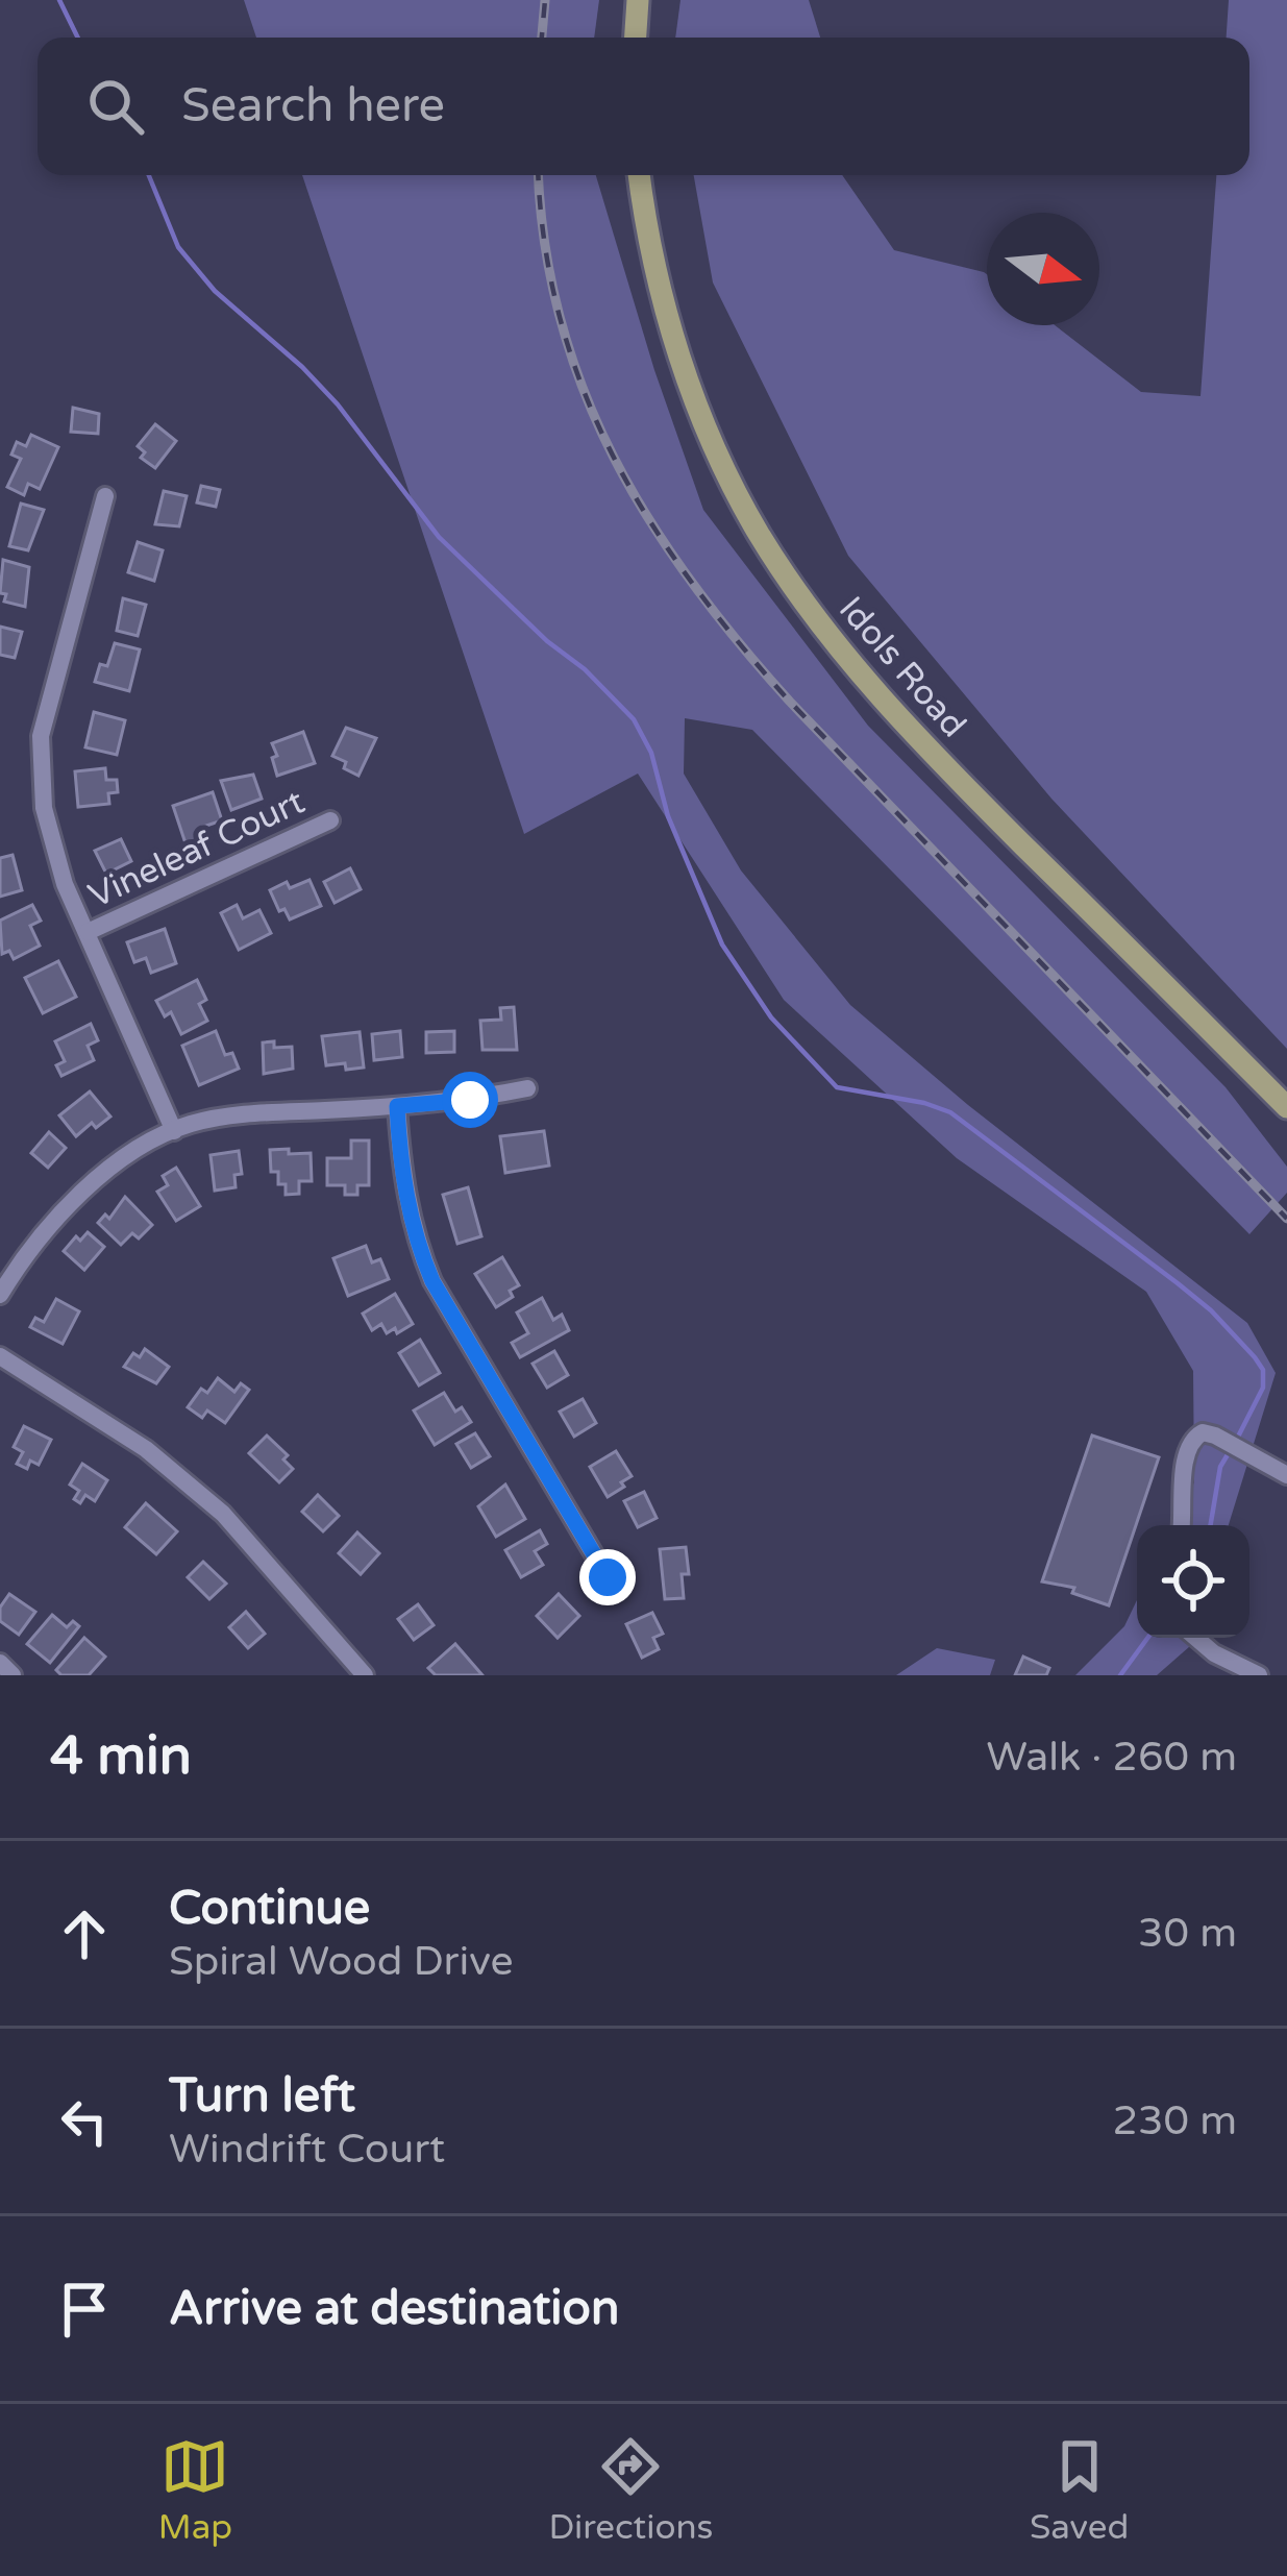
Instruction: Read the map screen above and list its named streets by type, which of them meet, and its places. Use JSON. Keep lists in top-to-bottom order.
{
  "streets": {
    "main road": ["Idols Road"],
    "street": ["Vineleaf Court"]
  },
  "north": "right",
  "page": {
    "search": "Search here",
    "heading": ["4 min", "Walk · 260 m"],
    "list": [
      ["Continue", "Spiral Wood Drive", "30 m"],
      ["Turn left", "Windrift Court", "230 m"],
      "Arrive at destination"
    ],
    "nav": ["Map", "Directions", "Saved"]
  }
}
